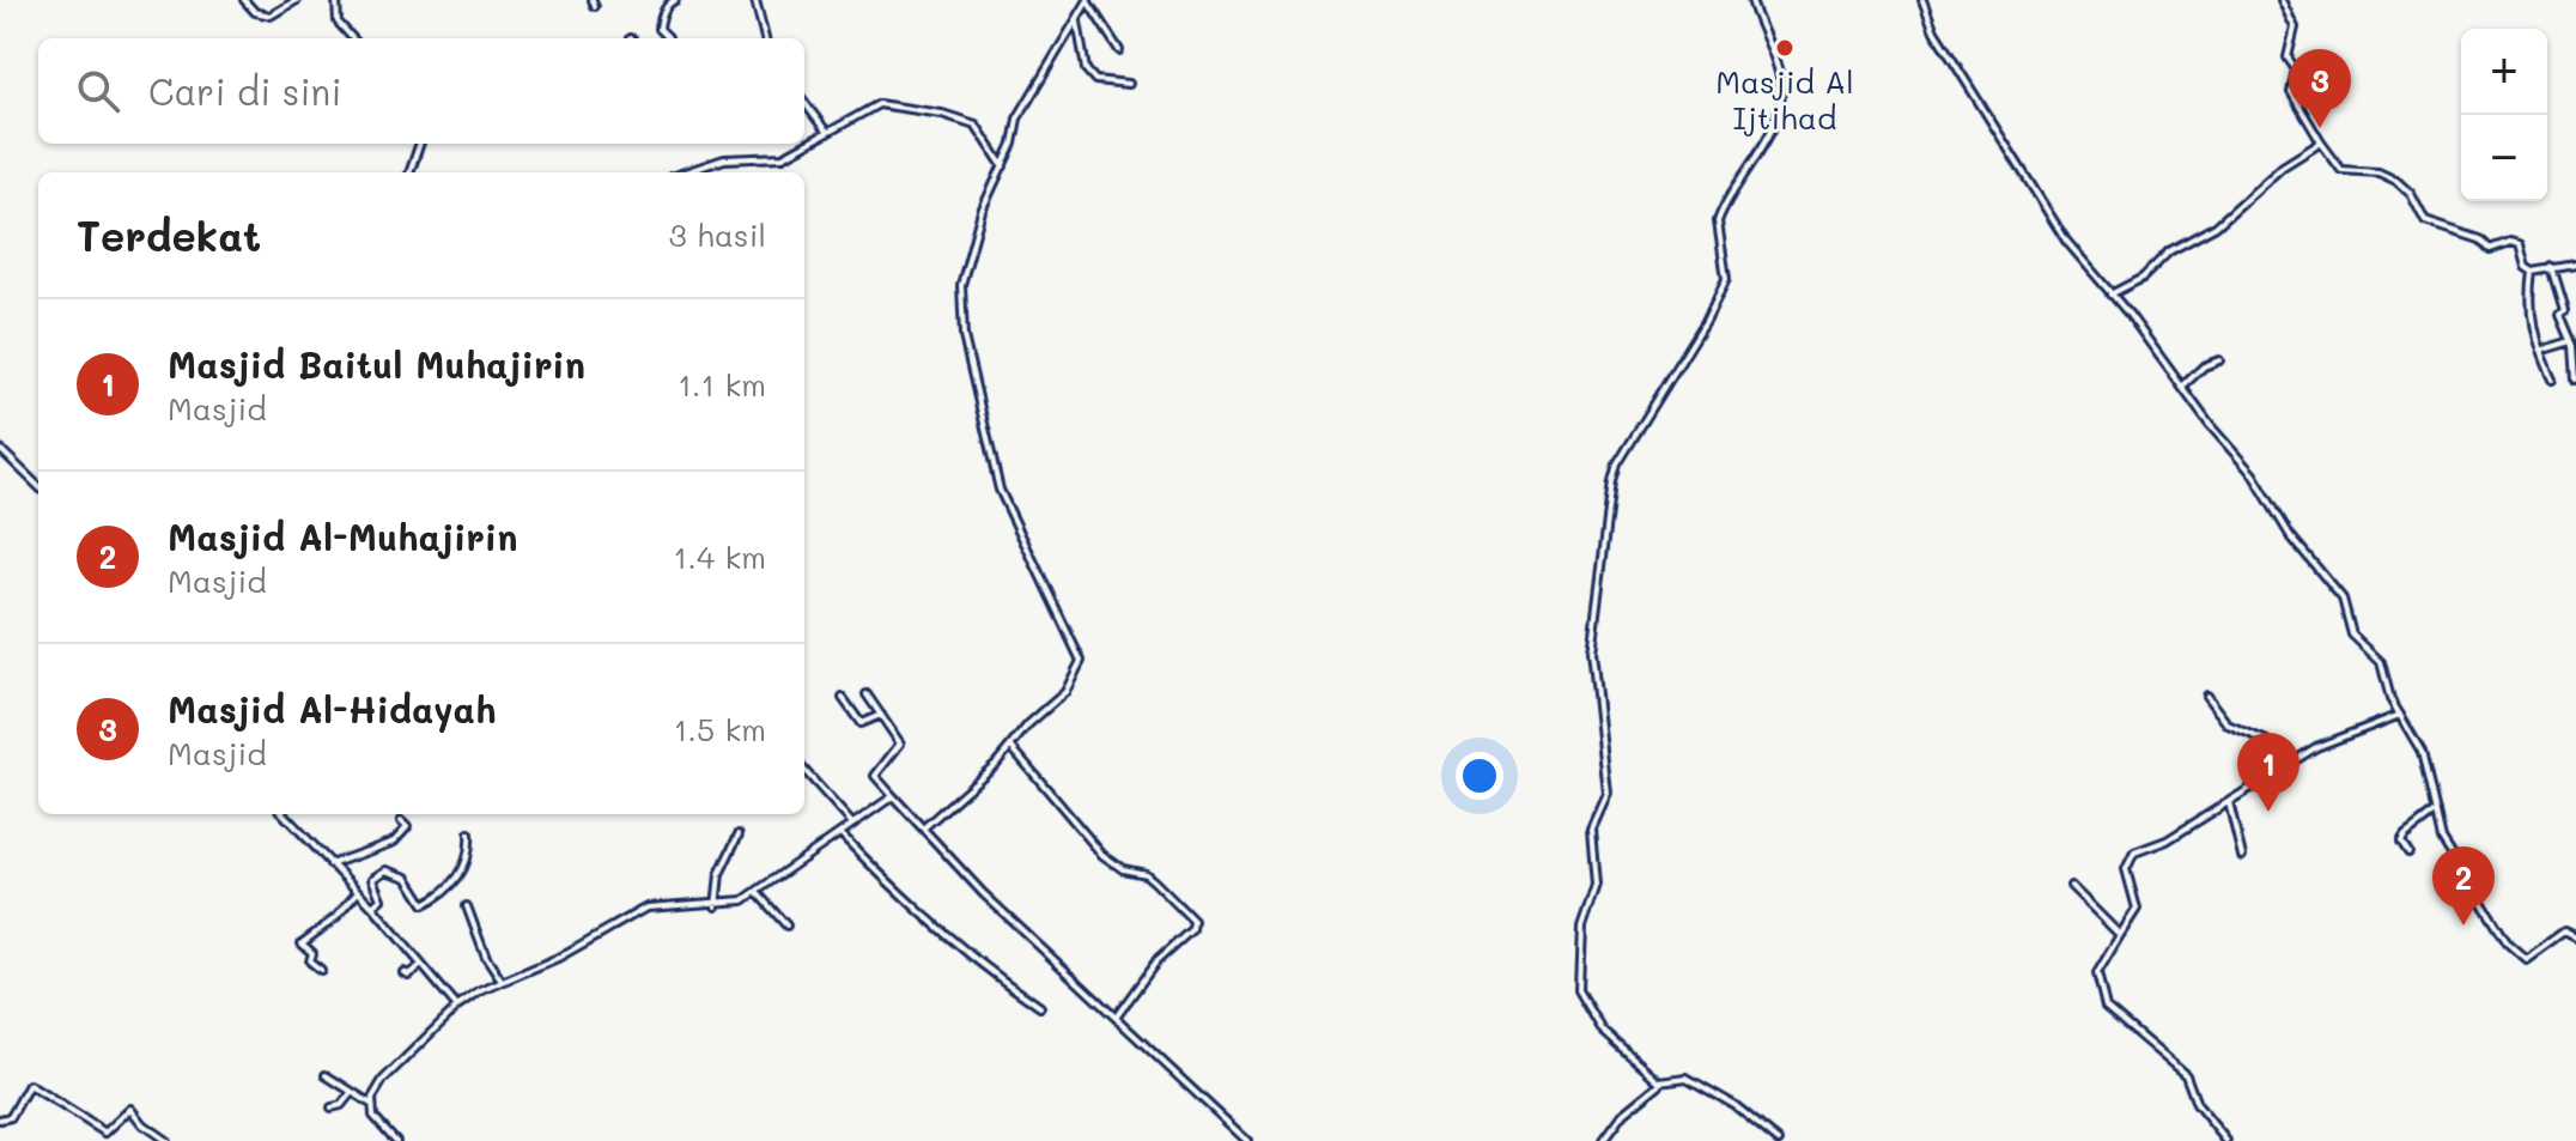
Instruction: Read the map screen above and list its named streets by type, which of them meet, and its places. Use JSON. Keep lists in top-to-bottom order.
{
  "places": ["Masjid Al Ijtihad"],
  "page": {
    "map_buttons": ["+", "−"],
    "search": "Cari di sini",
    "pins": ["3", "1", "2"],
    "heading": ["Terdekat", "3 hasil"],
    "list": [
      {
        "mark": "1",
        "name": "Masjid Baitul Muhajirin",
        "note": "Masjid",
        "value": "1.1 km"
      },
      {
        "mark": "2",
        "name": "Masjid Al-Muhajirin",
        "note": "Masjid",
        "value": "1.4 km"
      },
      {
        "mark": "3",
        "name": "Masjid Al-Hidayah",
        "note": "Masjid",
        "value": "1.5 km"
      }
    ]
  }
}
